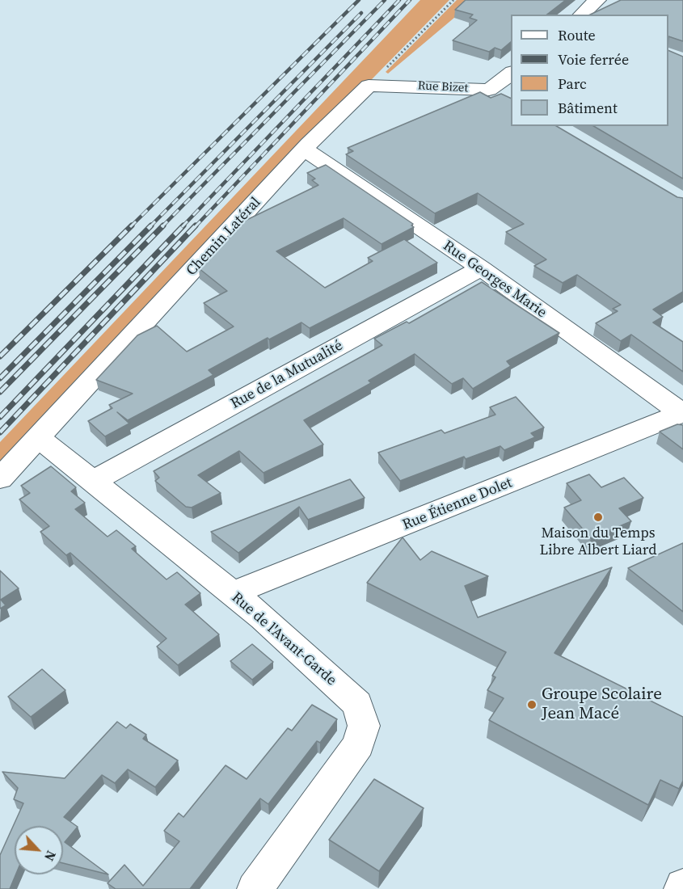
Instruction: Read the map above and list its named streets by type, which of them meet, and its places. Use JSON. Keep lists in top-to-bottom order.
{
  "streets": {
    "street": [
      "Rue Bizet",
      "Chemin Latéral",
      "Rue Georges Marie",
      "Rue de la Mutualité",
      "Rue Étienne Dolet",
      "Rue de l'Avant-Garde"
    ]
  },
  "crossings": [
    ["Rue Bizet", "Chemin Latéral"],
    ["Chemin Latéral", "Rue Georges Marie"],
    ["Chemin Latéral", "Rue de l'Avant-Garde"],
    ["Rue Georges Marie", "Rue de la Mutualité"],
    ["Rue Georges Marie", "Rue Étienne Dolet"],
    ["Rue de la Mutualité", "Rue de l'Avant-Garde"],
    ["Rue Étienne Dolet", "Rue de l'Avant-Garde"]
  ],
  "places": ["Maison du Temps Libre Albert Liard", "Groupe Scolaire Jean Macé"],
  "legend": [
    "Route",
    "Voie ferrée",
    "Parc",
    "Bâtiment"
  ],
  "north": "bottom right"
}
